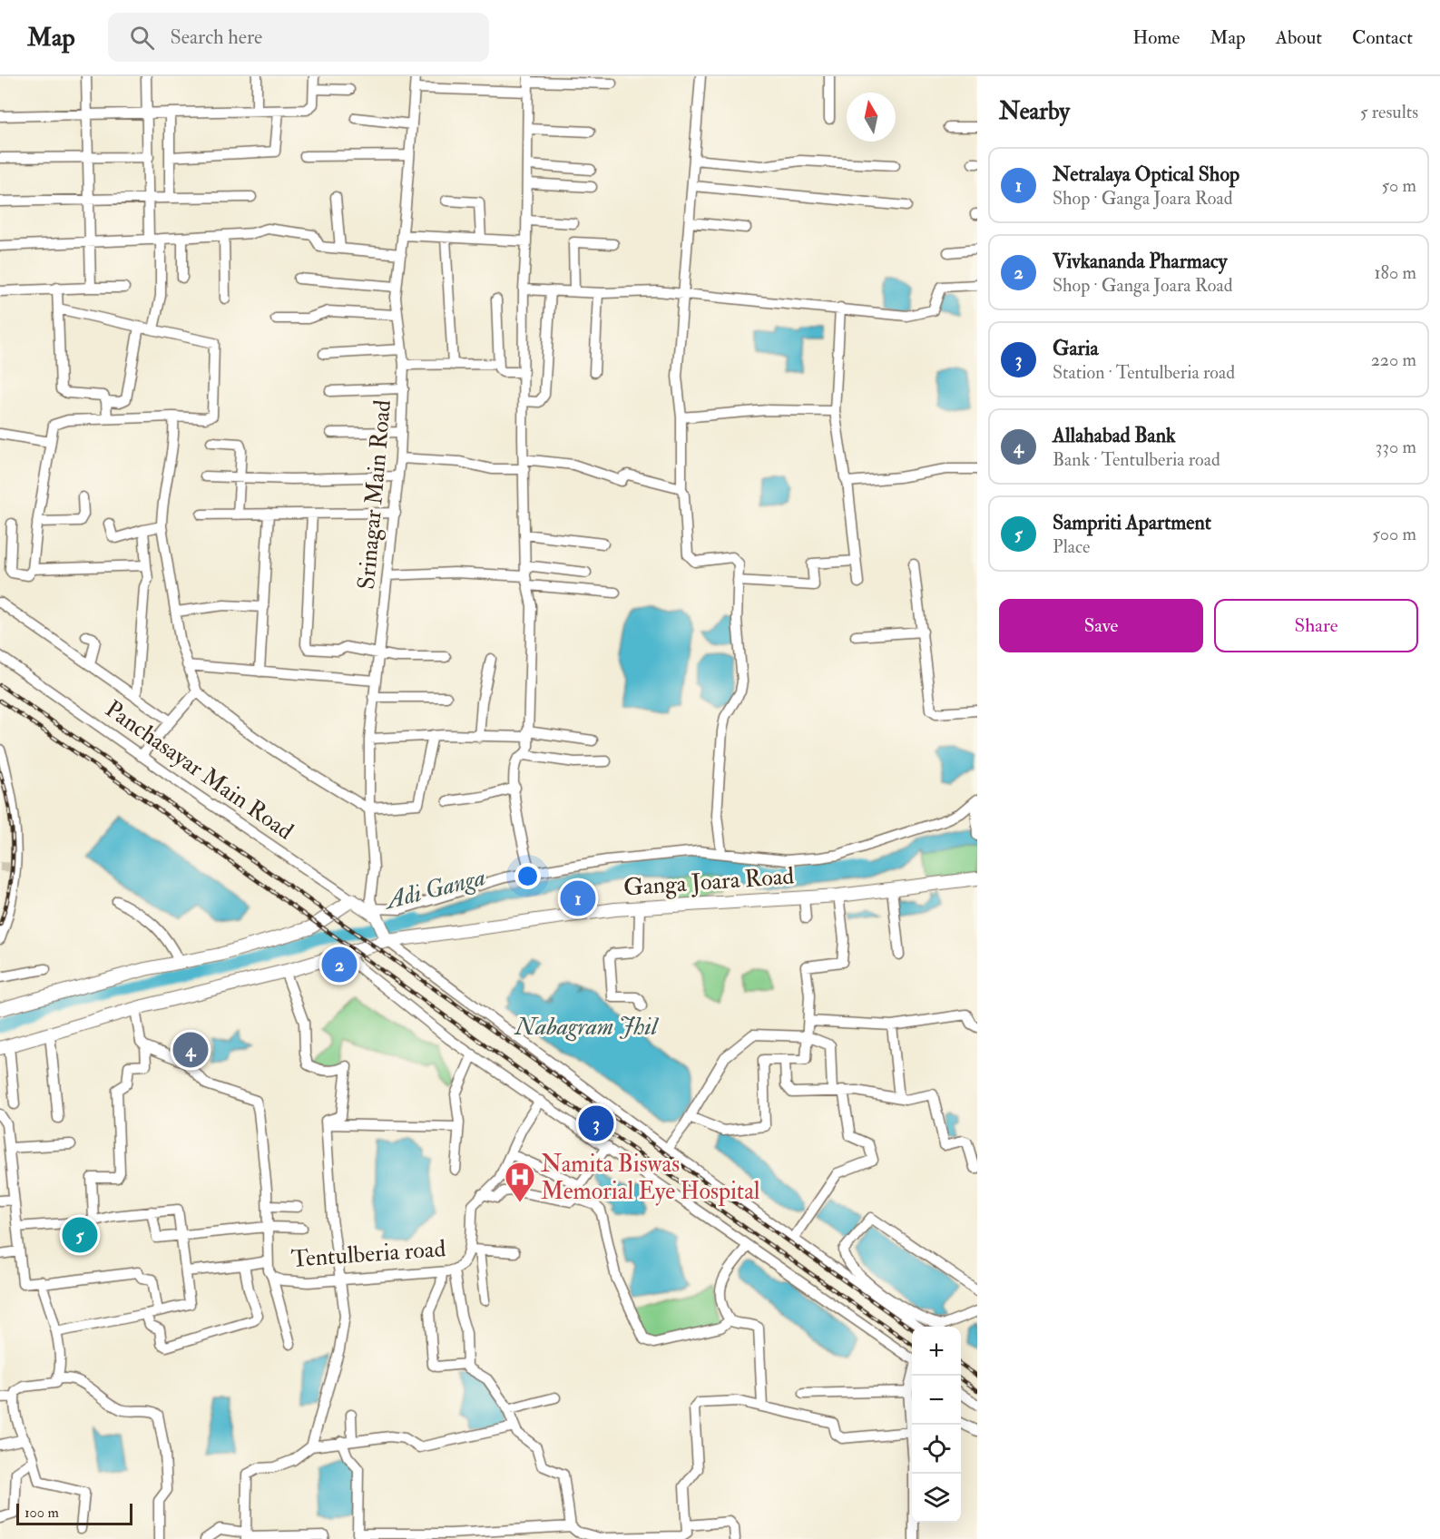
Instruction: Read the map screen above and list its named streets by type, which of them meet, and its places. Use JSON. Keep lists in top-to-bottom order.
{
  "streets": {
    "main road": ["Panchasayar Main Road", "Ganga Joara Road"],
    "street": ["Srinagar Main Road", "Tentulberia road"]
  },
  "crossings": [
    ["Srinagar Main Road", "Panchasayar Main Road"]
  ],
  "water": ["Adi Ganga", "Nabagram Jhil"],
  "places": {
    "hospital": ["Namita Biswas Memorial Eye Hospital"]
  },
  "scale_bar": "100 m",
  "north": "top",
  "page": {
    "header": "Map",
    "search": "Search here",
    "nav": [
      "Home",
      "Map",
      "About",
      "Contact"
    ],
    "heading": ["Nearby", "5 results"],
    "list": [
      {
        "mark": "1",
        "name": "Netralaya Optical Shop",
        "note": "Shop · Ganga Joara Road",
        "value": "50 m"
      },
      {
        "mark": "2",
        "name": "Vivkananda Pharmacy",
        "note": "Shop · Ganga Joara Road",
        "value": "180 m"
      },
      {
        "mark": "3",
        "name": "Garia",
        "note": "Station · Tentulberia road",
        "value": "220 m"
      },
      {
        "mark": "4",
        "name": "Allahabad Bank",
        "note": "Bank · Tentulberia road",
        "value": "330 m"
      },
      {
        "mark": "5",
        "name": "Sampriti Apartment",
        "note": "Place",
        "value": "500 m"
      }
    ],
    "buttons": ["Save", "Share"],
    "pins": [
      "1",
      "2",
      "4",
      "3",
      "5"
    ],
    "map_buttons": ["+", "−"],
    "scale": "100 m"
  }
}
